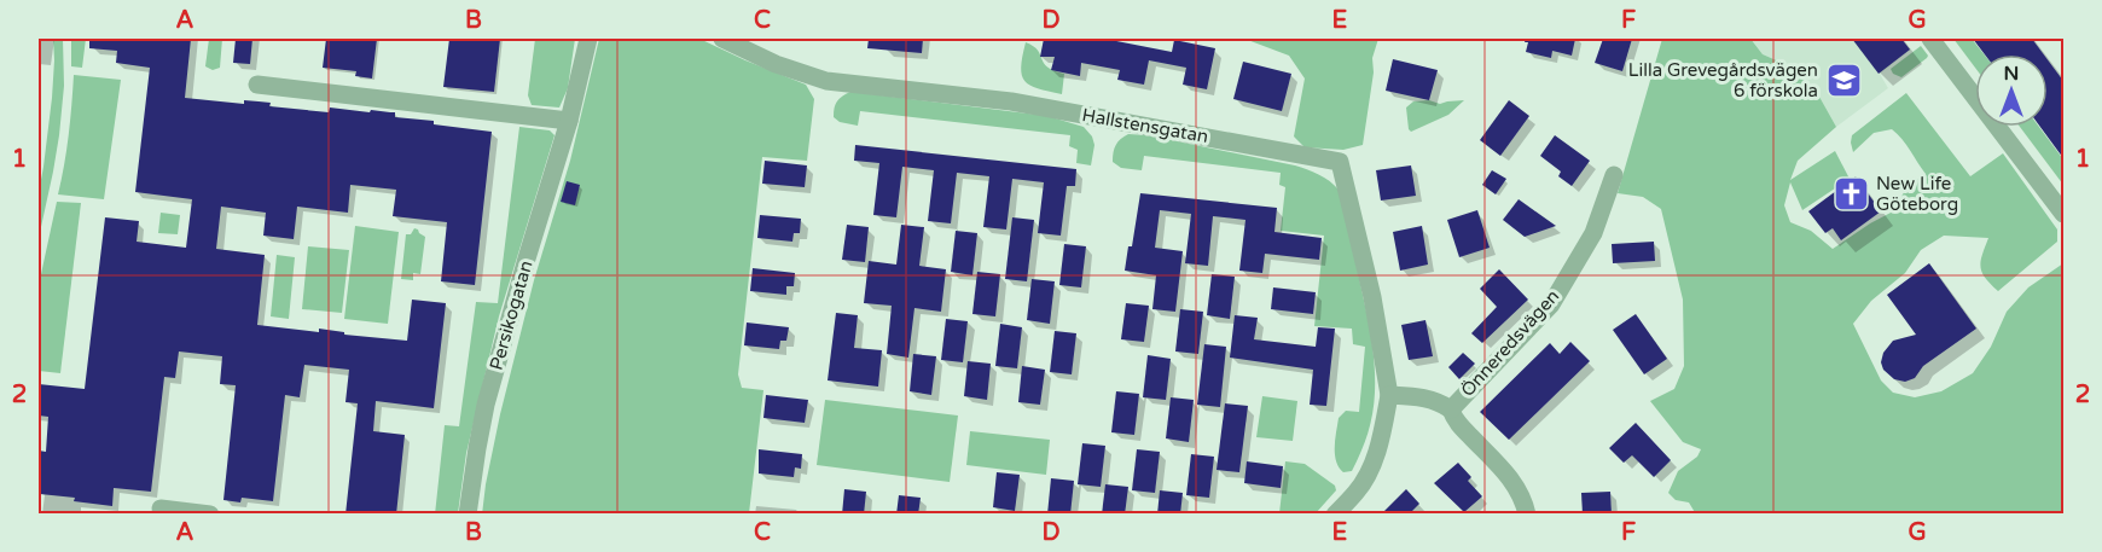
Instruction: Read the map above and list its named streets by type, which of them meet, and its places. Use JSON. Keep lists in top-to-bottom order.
{
  "streets": {
    "street": ["Hallstensgatan", "Persikogatan", "Önneredsvägen"]
  },
  "crossings": [
    ["Hallstensgatan", "Önneredsvägen"]
  ],
  "places": {
    "school or university": ["Lilla Grevegårdsvägen 6 förskola"],
    "church": ["New Life Göteborg"]
  },
  "north": "top",
  "grid": {
    "columns": [
      "A",
      "B",
      "C",
      "D",
      "E",
      "F",
      "G"
    ],
    "rows": ["1", "2"]
  }
}
